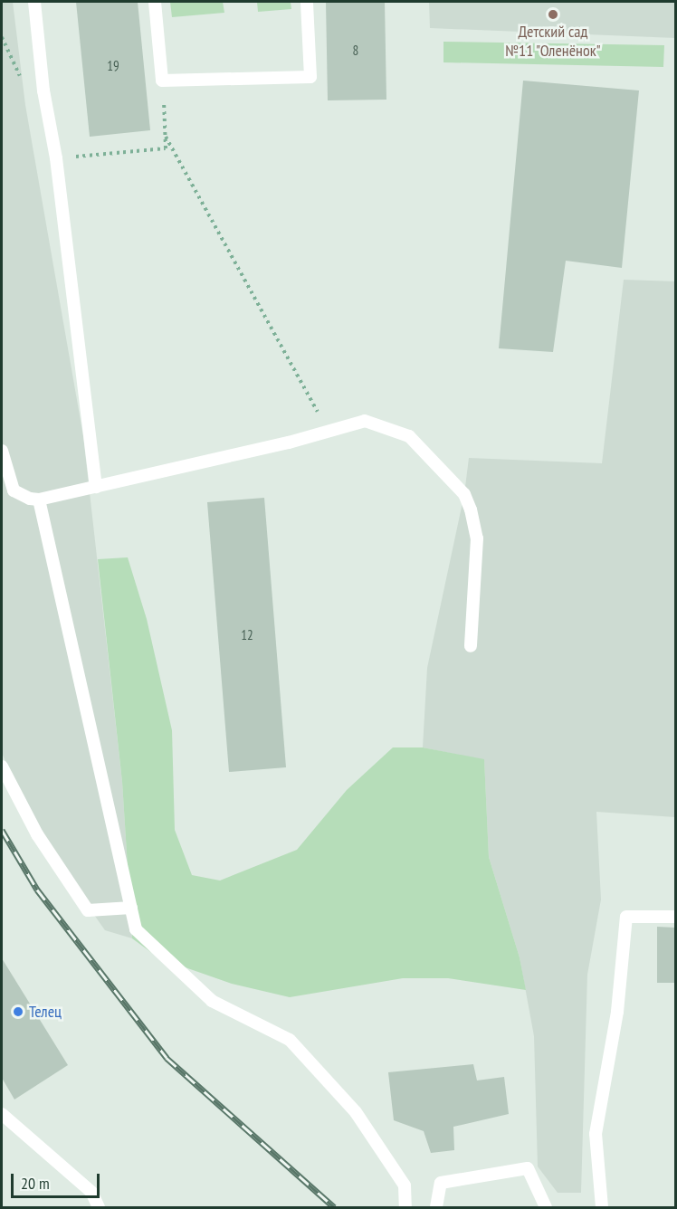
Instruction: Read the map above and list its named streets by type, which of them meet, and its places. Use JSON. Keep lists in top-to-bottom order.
{
  "places": ["Детский сад №11 \"Оленёнок\"", "Телец"],
  "house_numbers": ["8", "19", "12"],
  "scale_bar": "20 m"
}
